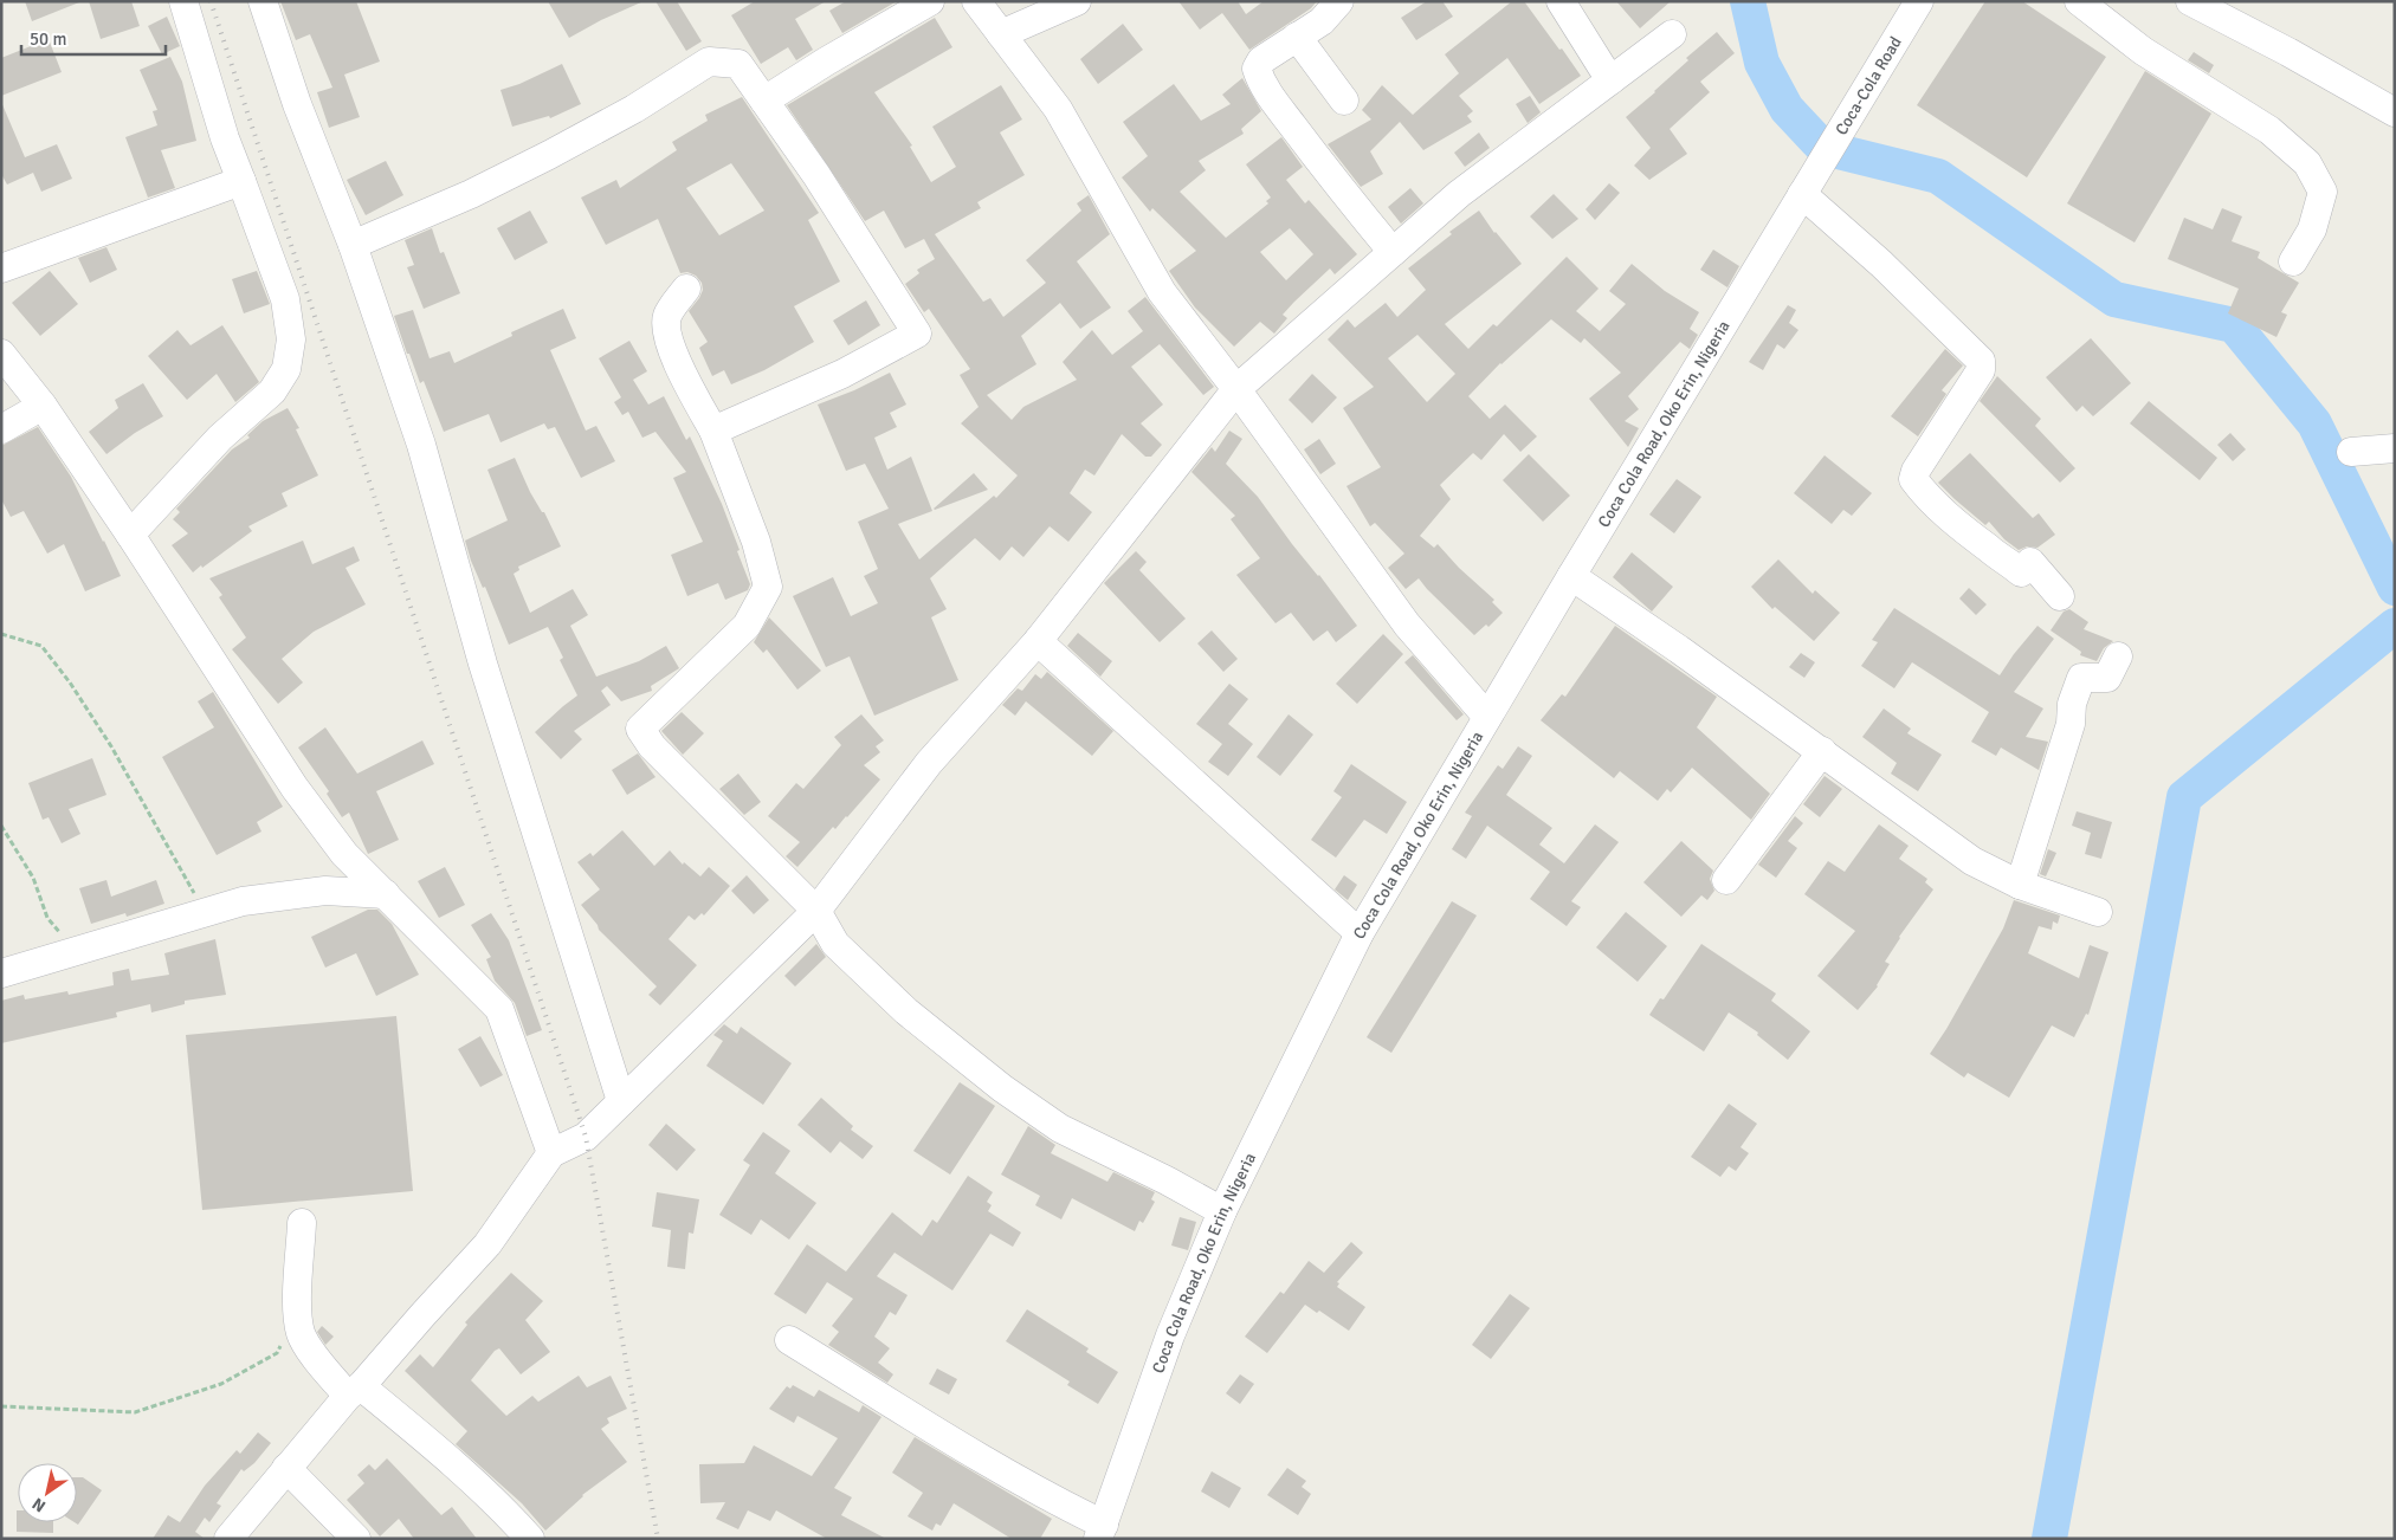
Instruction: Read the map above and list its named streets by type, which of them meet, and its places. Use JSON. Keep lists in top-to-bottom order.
{
  "streets": {
    "street": ["Coca-Cola Road", "Coca Cola Road, Oko Erin, Nigeria"]
  },
  "crossings": [
    ["Coca-Cola Road", "Coca Cola Road, Oko Erin, Nigeria"]
  ],
  "scale_bar": "50 m",
  "north": "bottom left"
}
